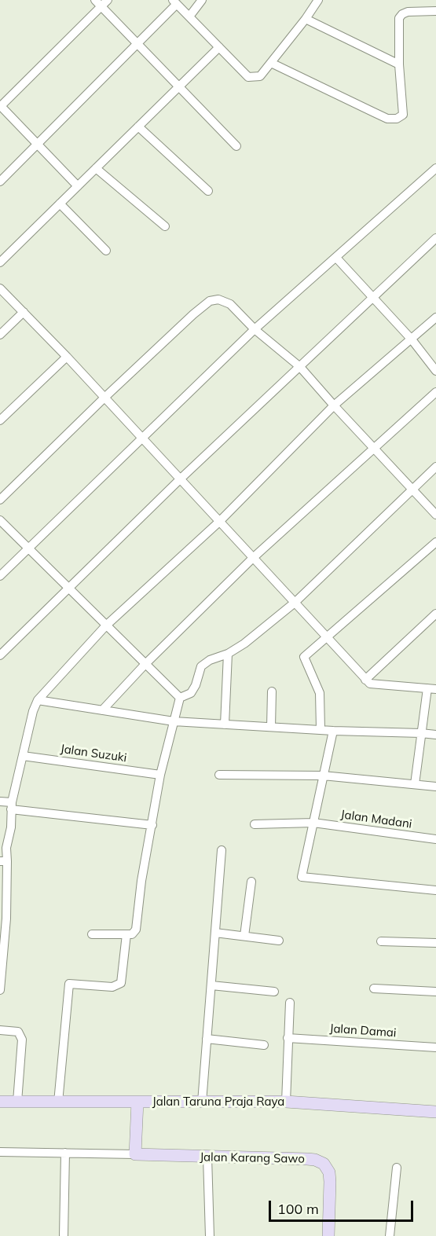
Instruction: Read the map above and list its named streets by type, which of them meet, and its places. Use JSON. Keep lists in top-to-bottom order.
{
  "streets": {
    "street": [
      "Jalan Suzuki",
      "Jalan Madani",
      "Jalan Damai",
      "Jalan Taruna Praja Raya",
      "Jalan Karang Sawo"
    ]
  },
  "scale_bar": "100 m"
}
